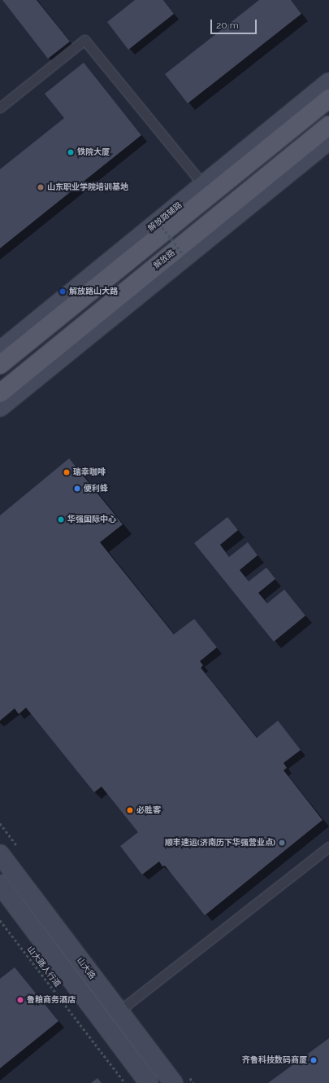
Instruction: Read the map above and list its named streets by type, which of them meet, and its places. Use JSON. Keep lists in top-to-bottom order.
{
  "streets": {
    "main road": ["解放路"],
    "street": ["解放路辅路", "山大路"],
    "path": ["山大路人行道"]
  },
  "places": [
    "铁院大厦",
    "山东职业学院培训基地",
    "解放路山大路",
    "瑞幸咖啡",
    "便利蜂",
    "华强国际中心",
    "必胜客",
    "顺丰速运(济南历下华强营业点)",
    "鲁粮商务酒店",
    "齐鲁科技数码商厦"
  ],
  "scale_bar": "20 m"
}
